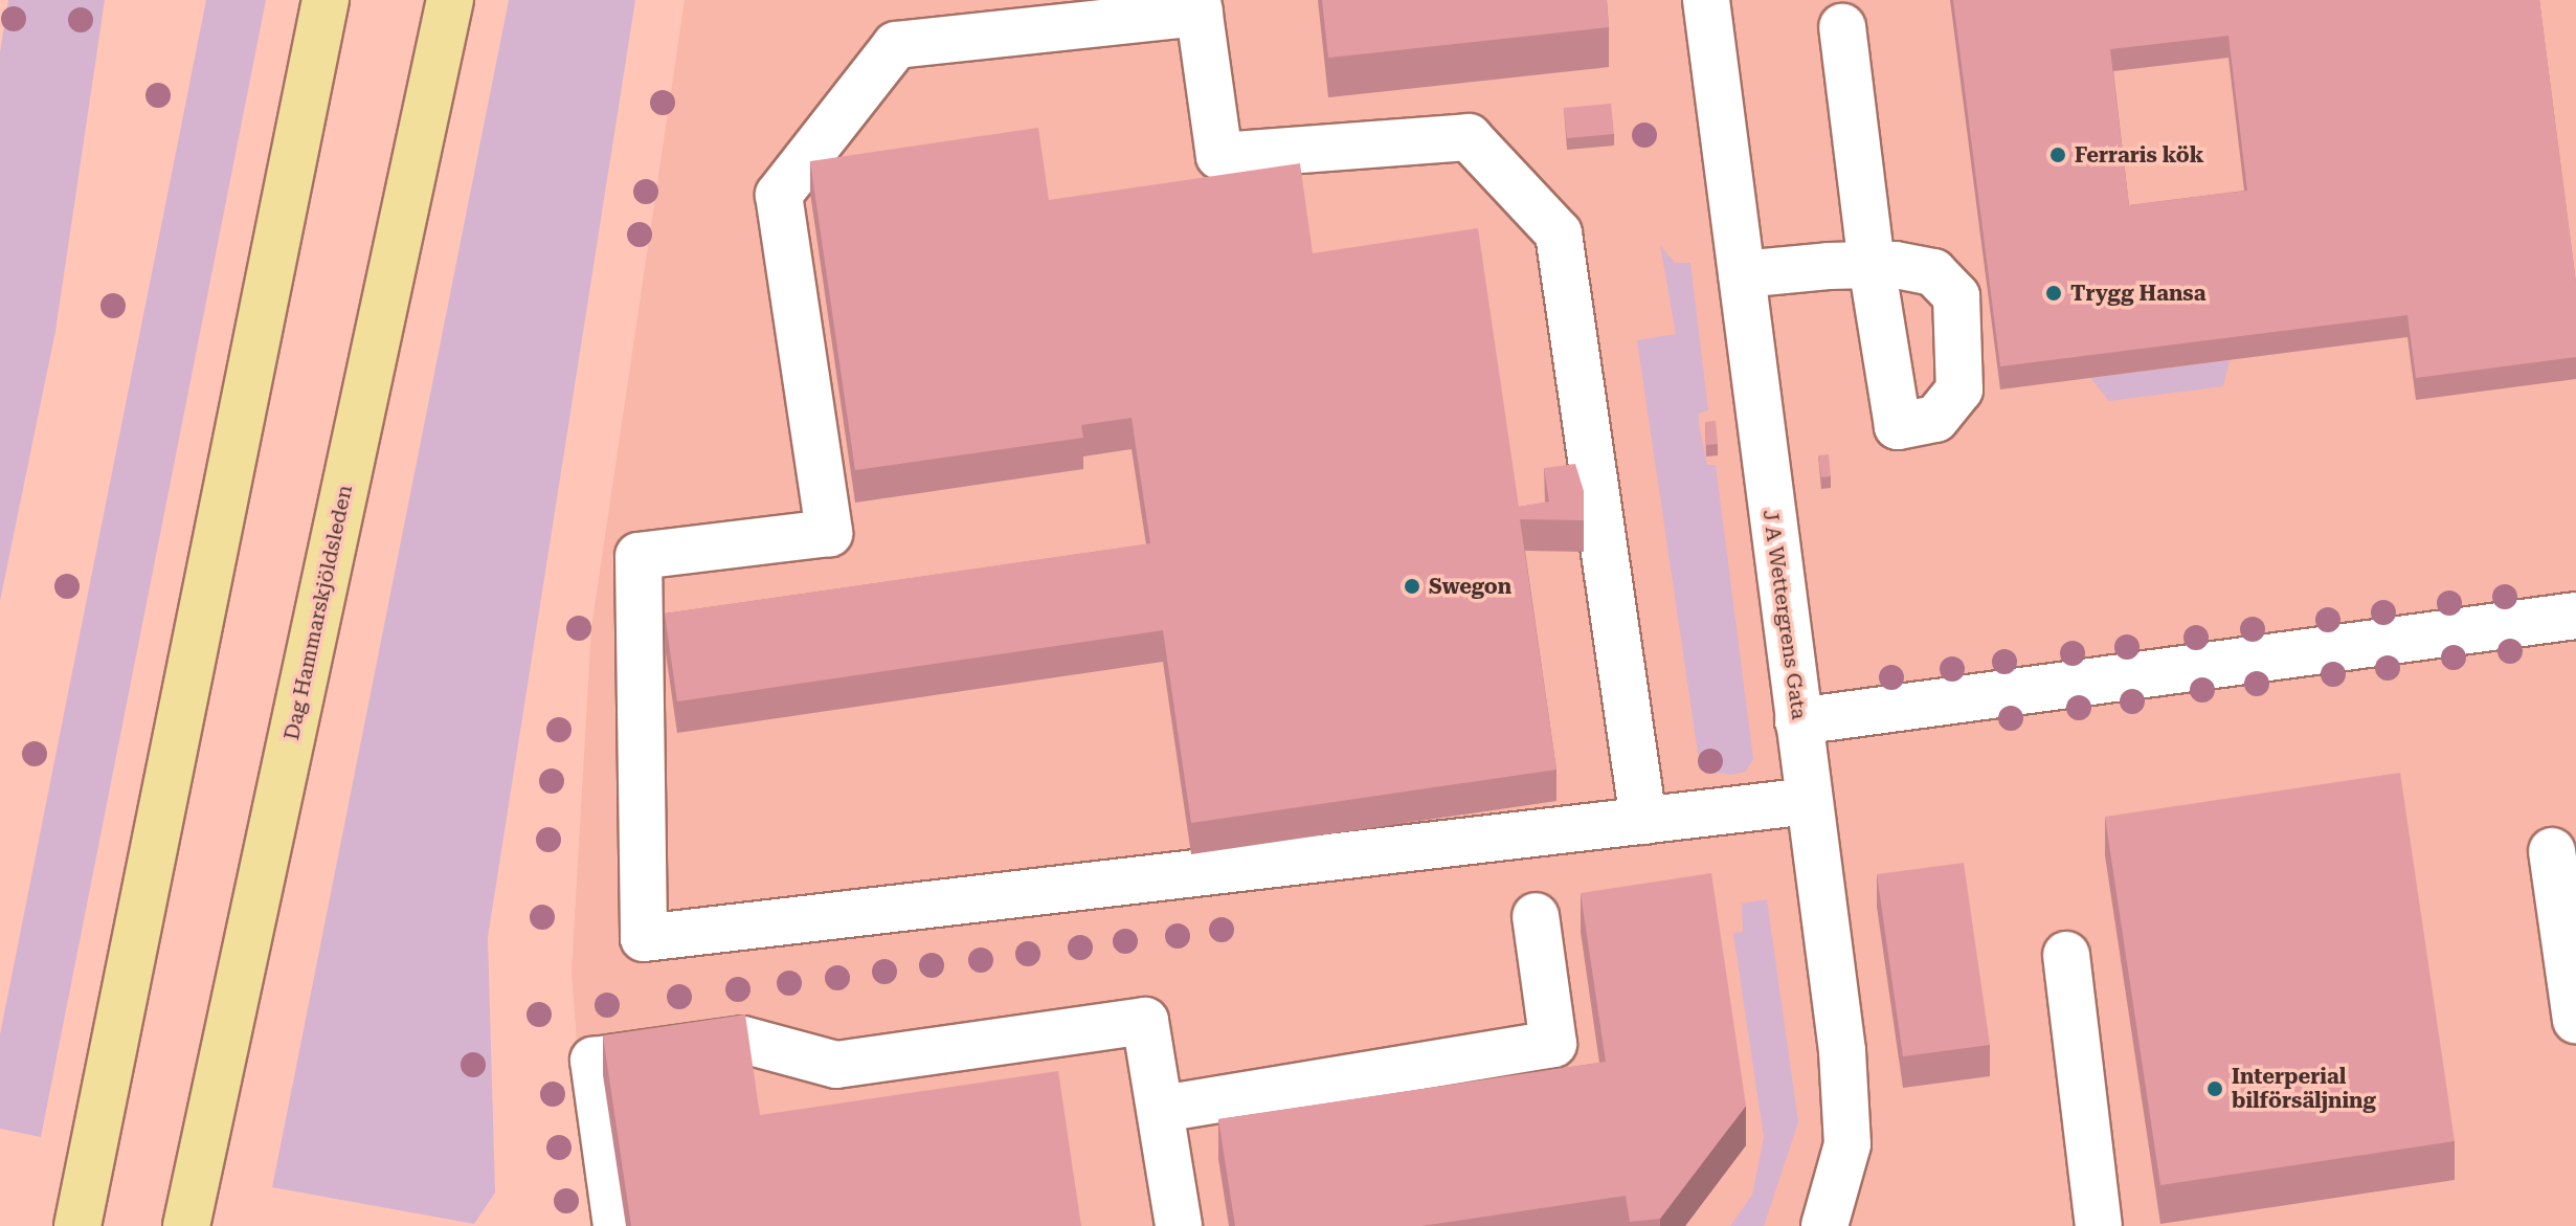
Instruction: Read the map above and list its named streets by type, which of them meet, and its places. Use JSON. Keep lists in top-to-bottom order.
{
  "streets": {
    "main road": ["Dag Hammarskjöldsleden"],
    "street": ["J A Wettergrens Gata"]
  },
  "places": [
    "Ferraris kök",
    "Trygg Hansa",
    "Swegon",
    "Interperial bilförsäljning"
  ]
}
